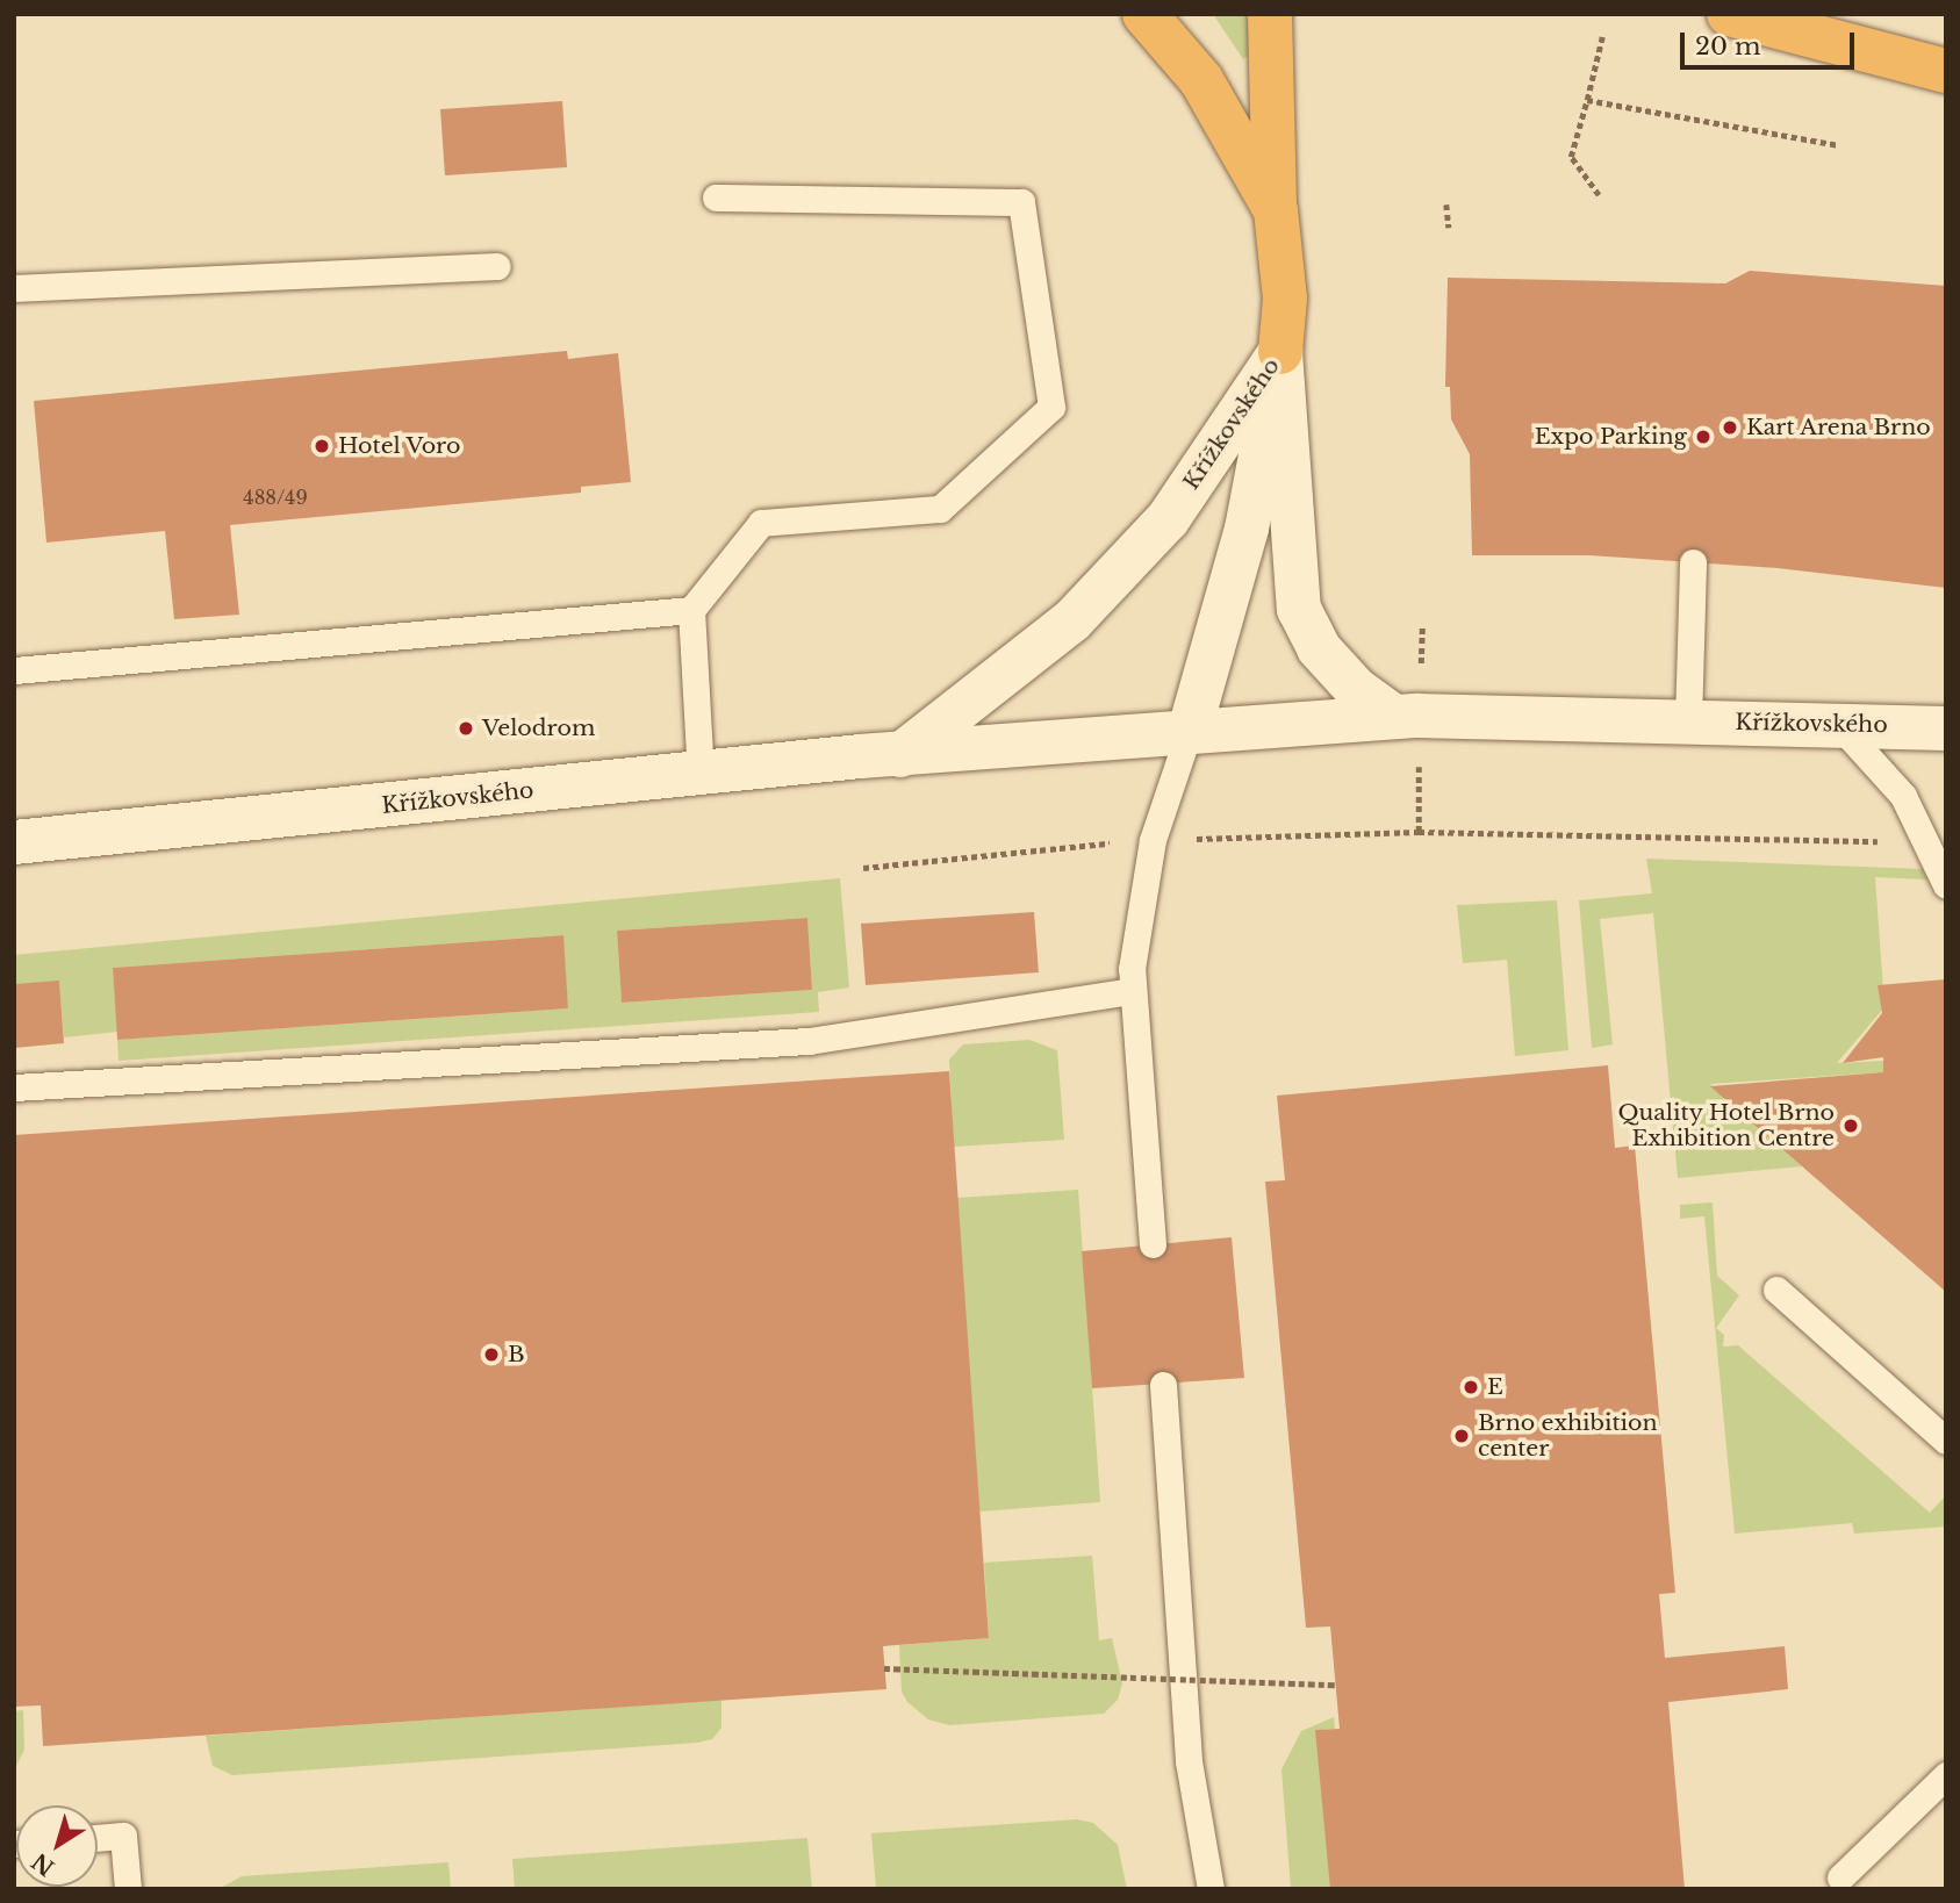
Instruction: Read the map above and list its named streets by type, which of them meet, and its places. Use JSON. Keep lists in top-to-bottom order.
{
  "streets": {
    "street": ["Křížkovského"]
  },
  "places": [
    "Kart Arena Brno",
    "Expo Parking",
    "Hotel Voro",
    "Velodrom",
    "Quality Hotel Brno Exhibition Centre",
    "B",
    "E",
    "Brno exhibition center"
  ],
  "house_numbers": ["488/49"],
  "scale_bar": "20 m",
  "north": "bottom left"
}
